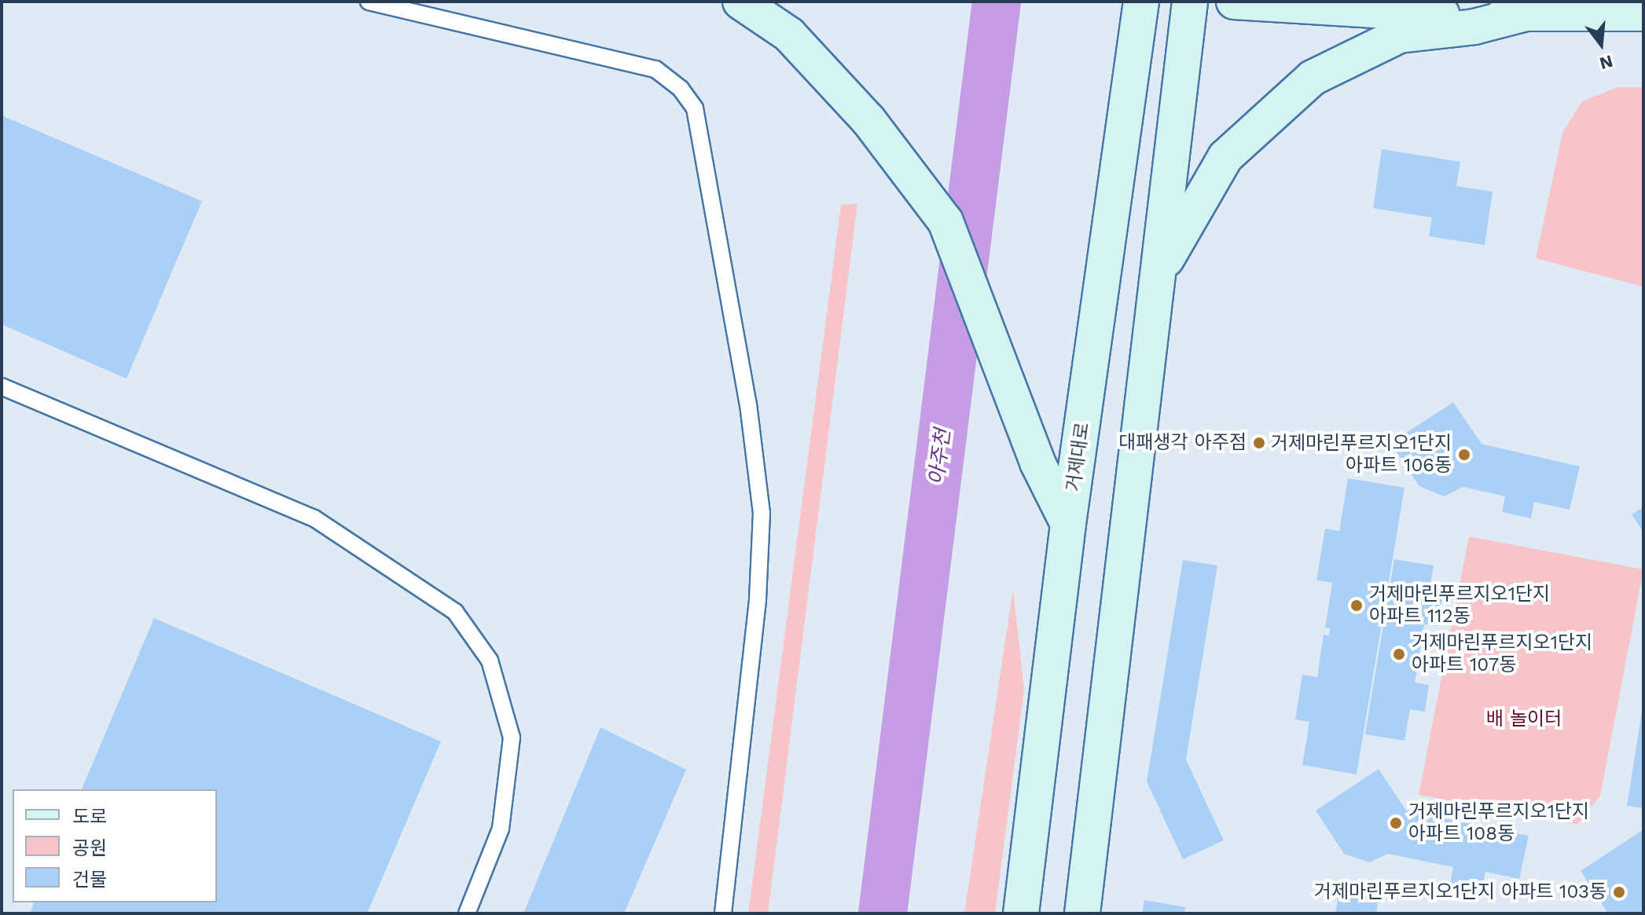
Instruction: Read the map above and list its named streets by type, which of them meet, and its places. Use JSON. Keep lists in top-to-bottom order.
{
  "streets": {
    "street": ["거제대로"]
  },
  "water": ["아주천"],
  "parks": ["배 놀이터"],
  "places": [
    "대패생각 아주점",
    "거제마린푸르지오1단지 아파트 106동",
    "거제마린푸르지오1단지 아파트 112동",
    "거제마린푸르지오1단지 아파트 107동",
    "거제마린푸르지오1단지 아파트 108동",
    "거제마린푸르지오1단지 아파트 103동"
  ],
  "legend": ["도로", "공원", "건물"],
  "north": "bottom"
}
